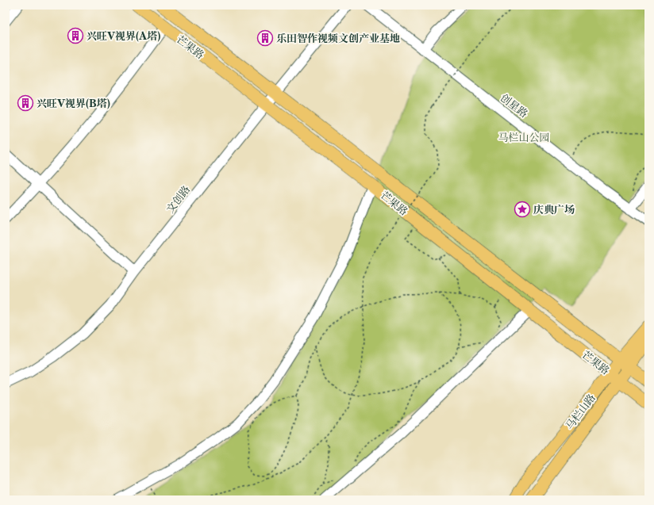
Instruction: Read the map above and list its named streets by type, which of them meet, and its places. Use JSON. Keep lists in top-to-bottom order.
{
  "streets": {
    "main road": ["芒果路", "马栏山路"],
    "street": ["创星路", "文创路"]
  },
  "crossings": [
    ["芒果路", "文创路"],
    ["芒果路", "马栏山路"]
  ],
  "parks": ["马栏山公园"],
  "places": {
    "building": ["兴旺V视界(A塔)", "乐田智作视频文创产业基地", "兴旺V视界(B塔)"],
    "place": ["庆典广场"]
  }
}
